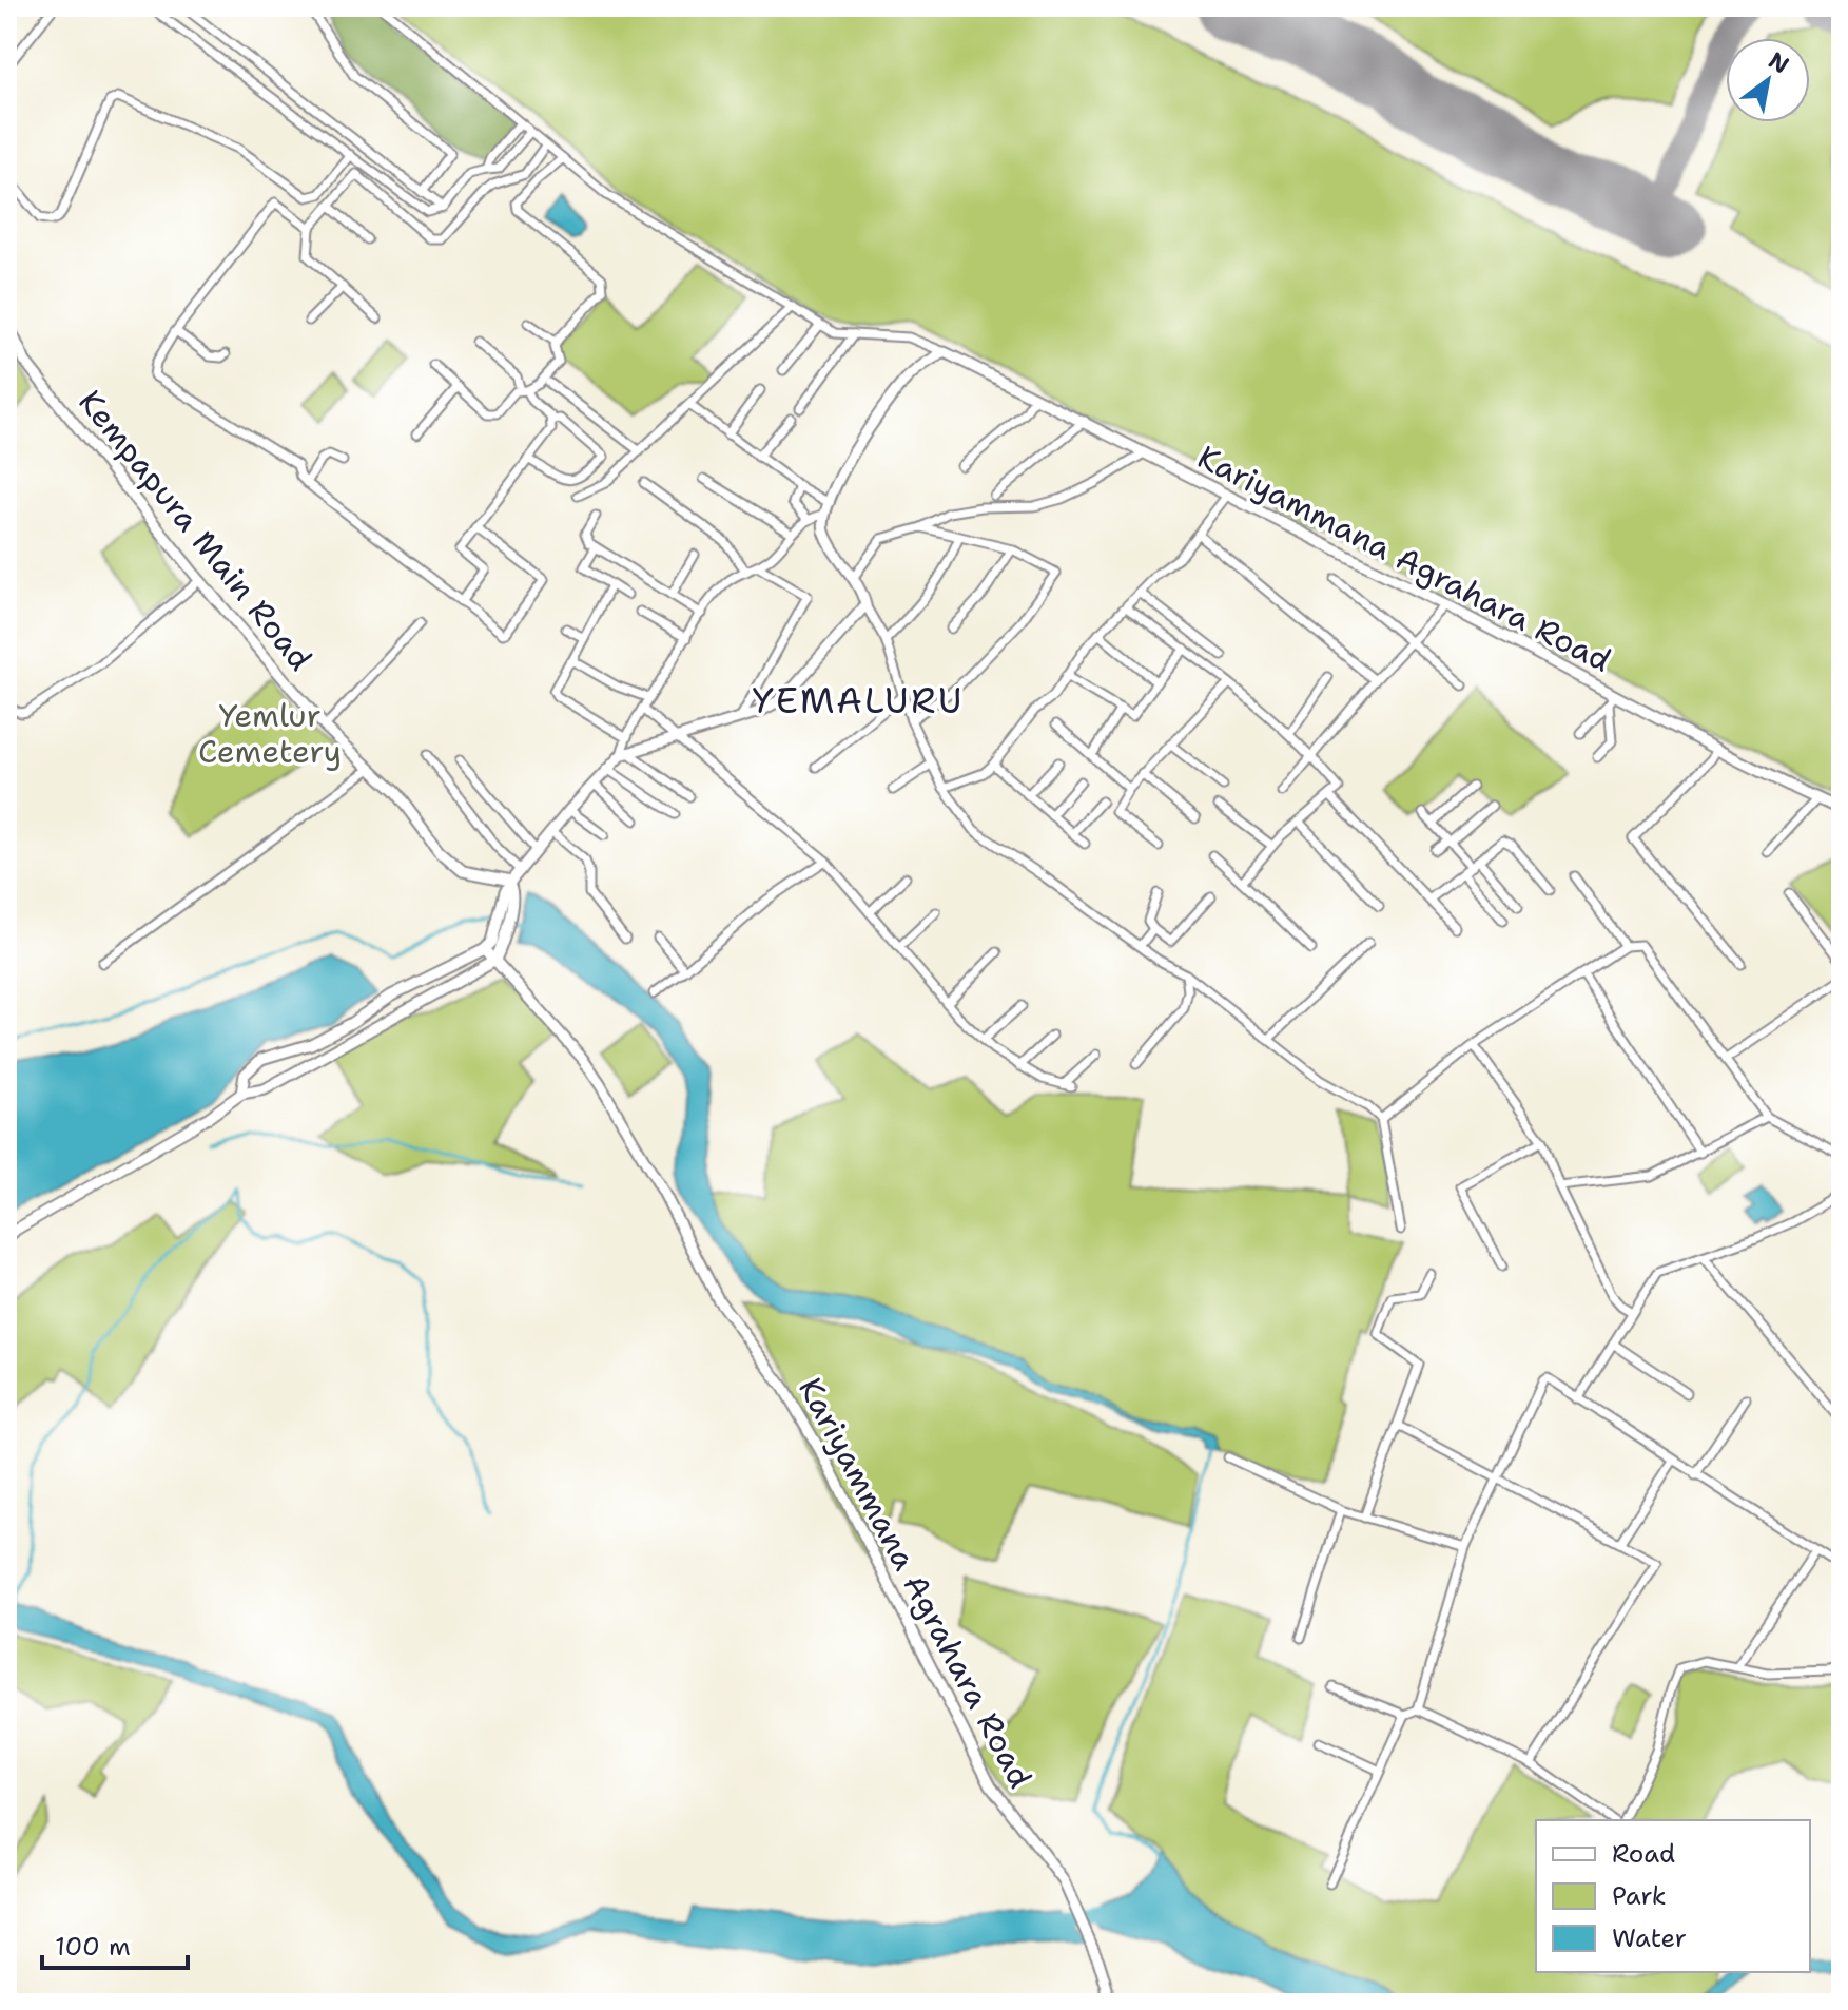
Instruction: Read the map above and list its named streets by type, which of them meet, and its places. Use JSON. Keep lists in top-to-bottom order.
{
  "streets": {
    "street": ["Kempapura Main Road", "Kariyammana Agrahara Road"]
  },
  "districts": ["YEMALURU"],
  "parks": ["Yemlur Cemetery"],
  "legend": ["Road", "Park", "Water"],
  "scale_bar": "100 m",
  "north": "top right"
}
